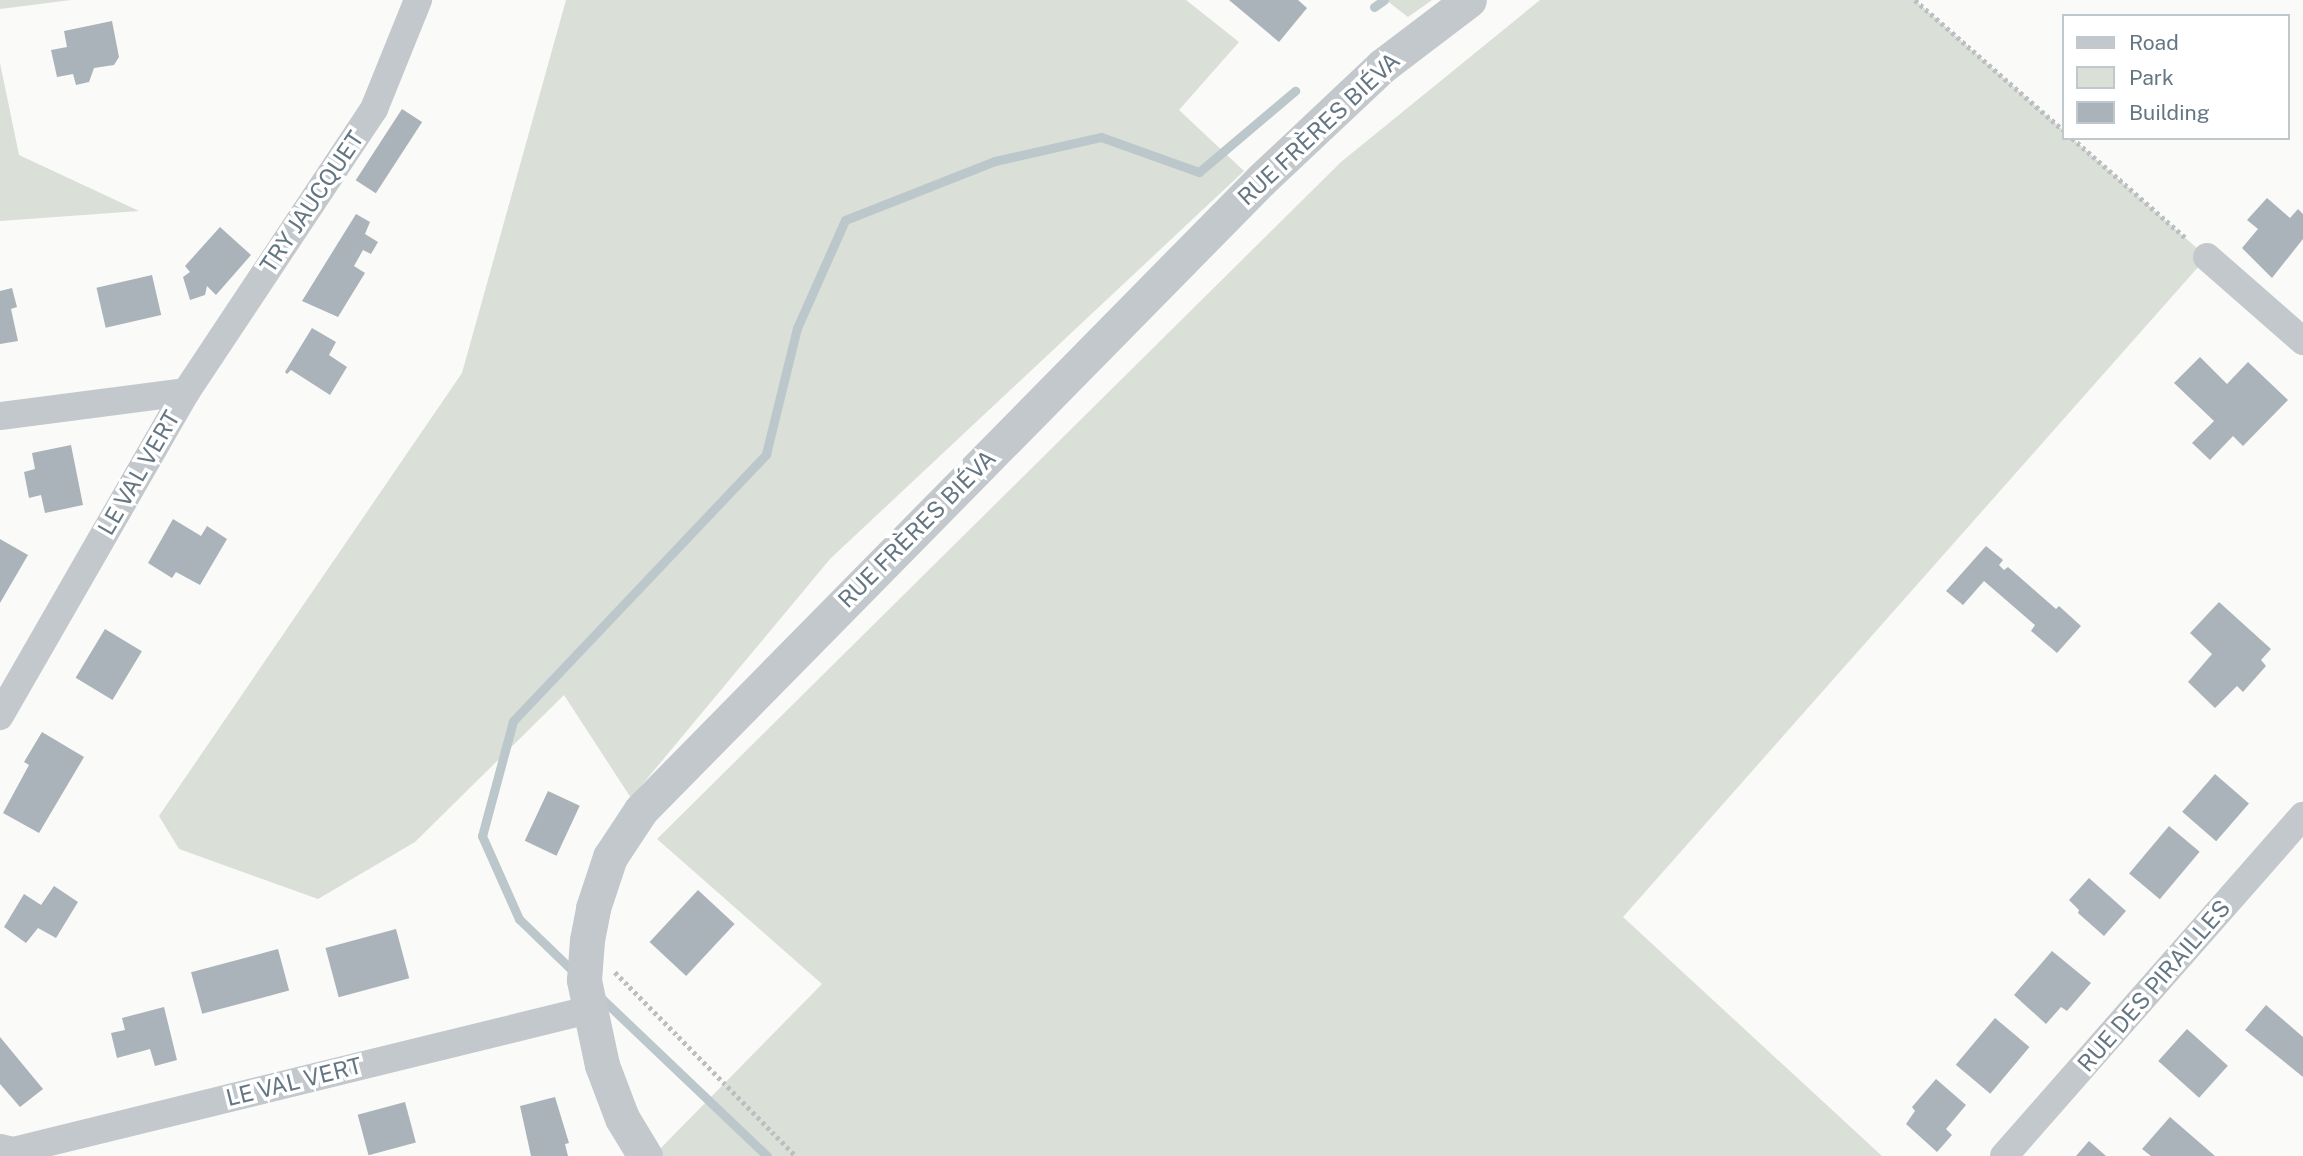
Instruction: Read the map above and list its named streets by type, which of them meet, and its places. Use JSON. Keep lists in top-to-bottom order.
{
  "streets": {
    "street": [
      "RUE FRÈRES BIÉVA",
      "TRY JAUCQUET",
      "LE VAL VERT",
      "RUE DES PIRAILLES"
    ]
  },
  "crossings": [
    ["RUE FRÈRES BIÉVA", "LE VAL VERT"],
    ["TRY JAUCQUET", "LE VAL VERT"]
  ],
  "legend": ["Road", "Park", "Building"]
}
